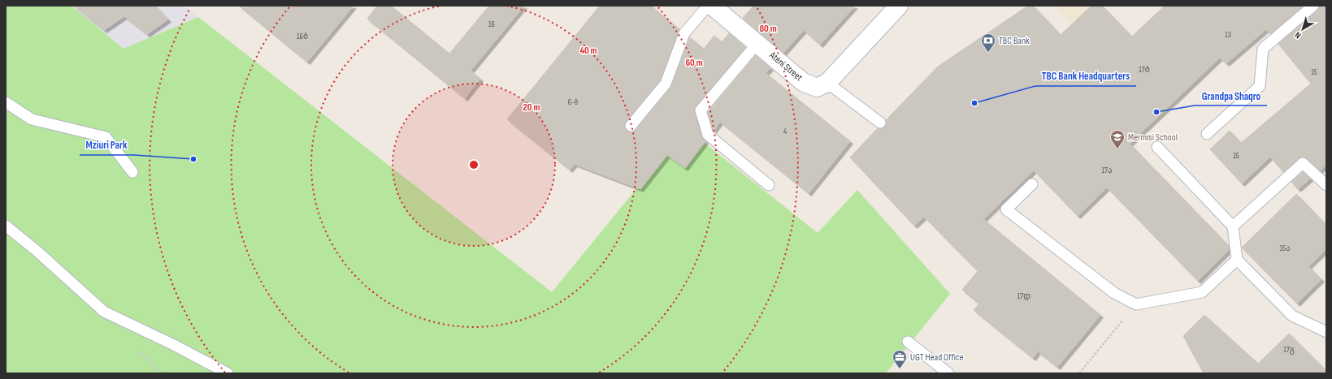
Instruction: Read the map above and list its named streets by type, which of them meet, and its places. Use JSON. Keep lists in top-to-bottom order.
{
  "streets": {
    "street": ["Ateni Street"]
  },
  "places": {
    "bank": ["TBC Bank"],
    "other": ["TBC Bank Headquarters", "Grandpa Shaqro", "Mziuri Park"],
    "school or university": ["Mermisi School"],
    "office": ["UGT Head Office"]
  },
  "house_numbers": [
    "16",
    "13",
    "16ბ",
    "17ბ",
    "15",
    "6-8",
    "4",
    "15",
    "17ა",
    "15ა",
    "17დ",
    "17გ"
  ],
  "north": "bottom left",
  "rings": [
    "80 m",
    "40 m",
    "60 m",
    "20 m"
  ]
}
